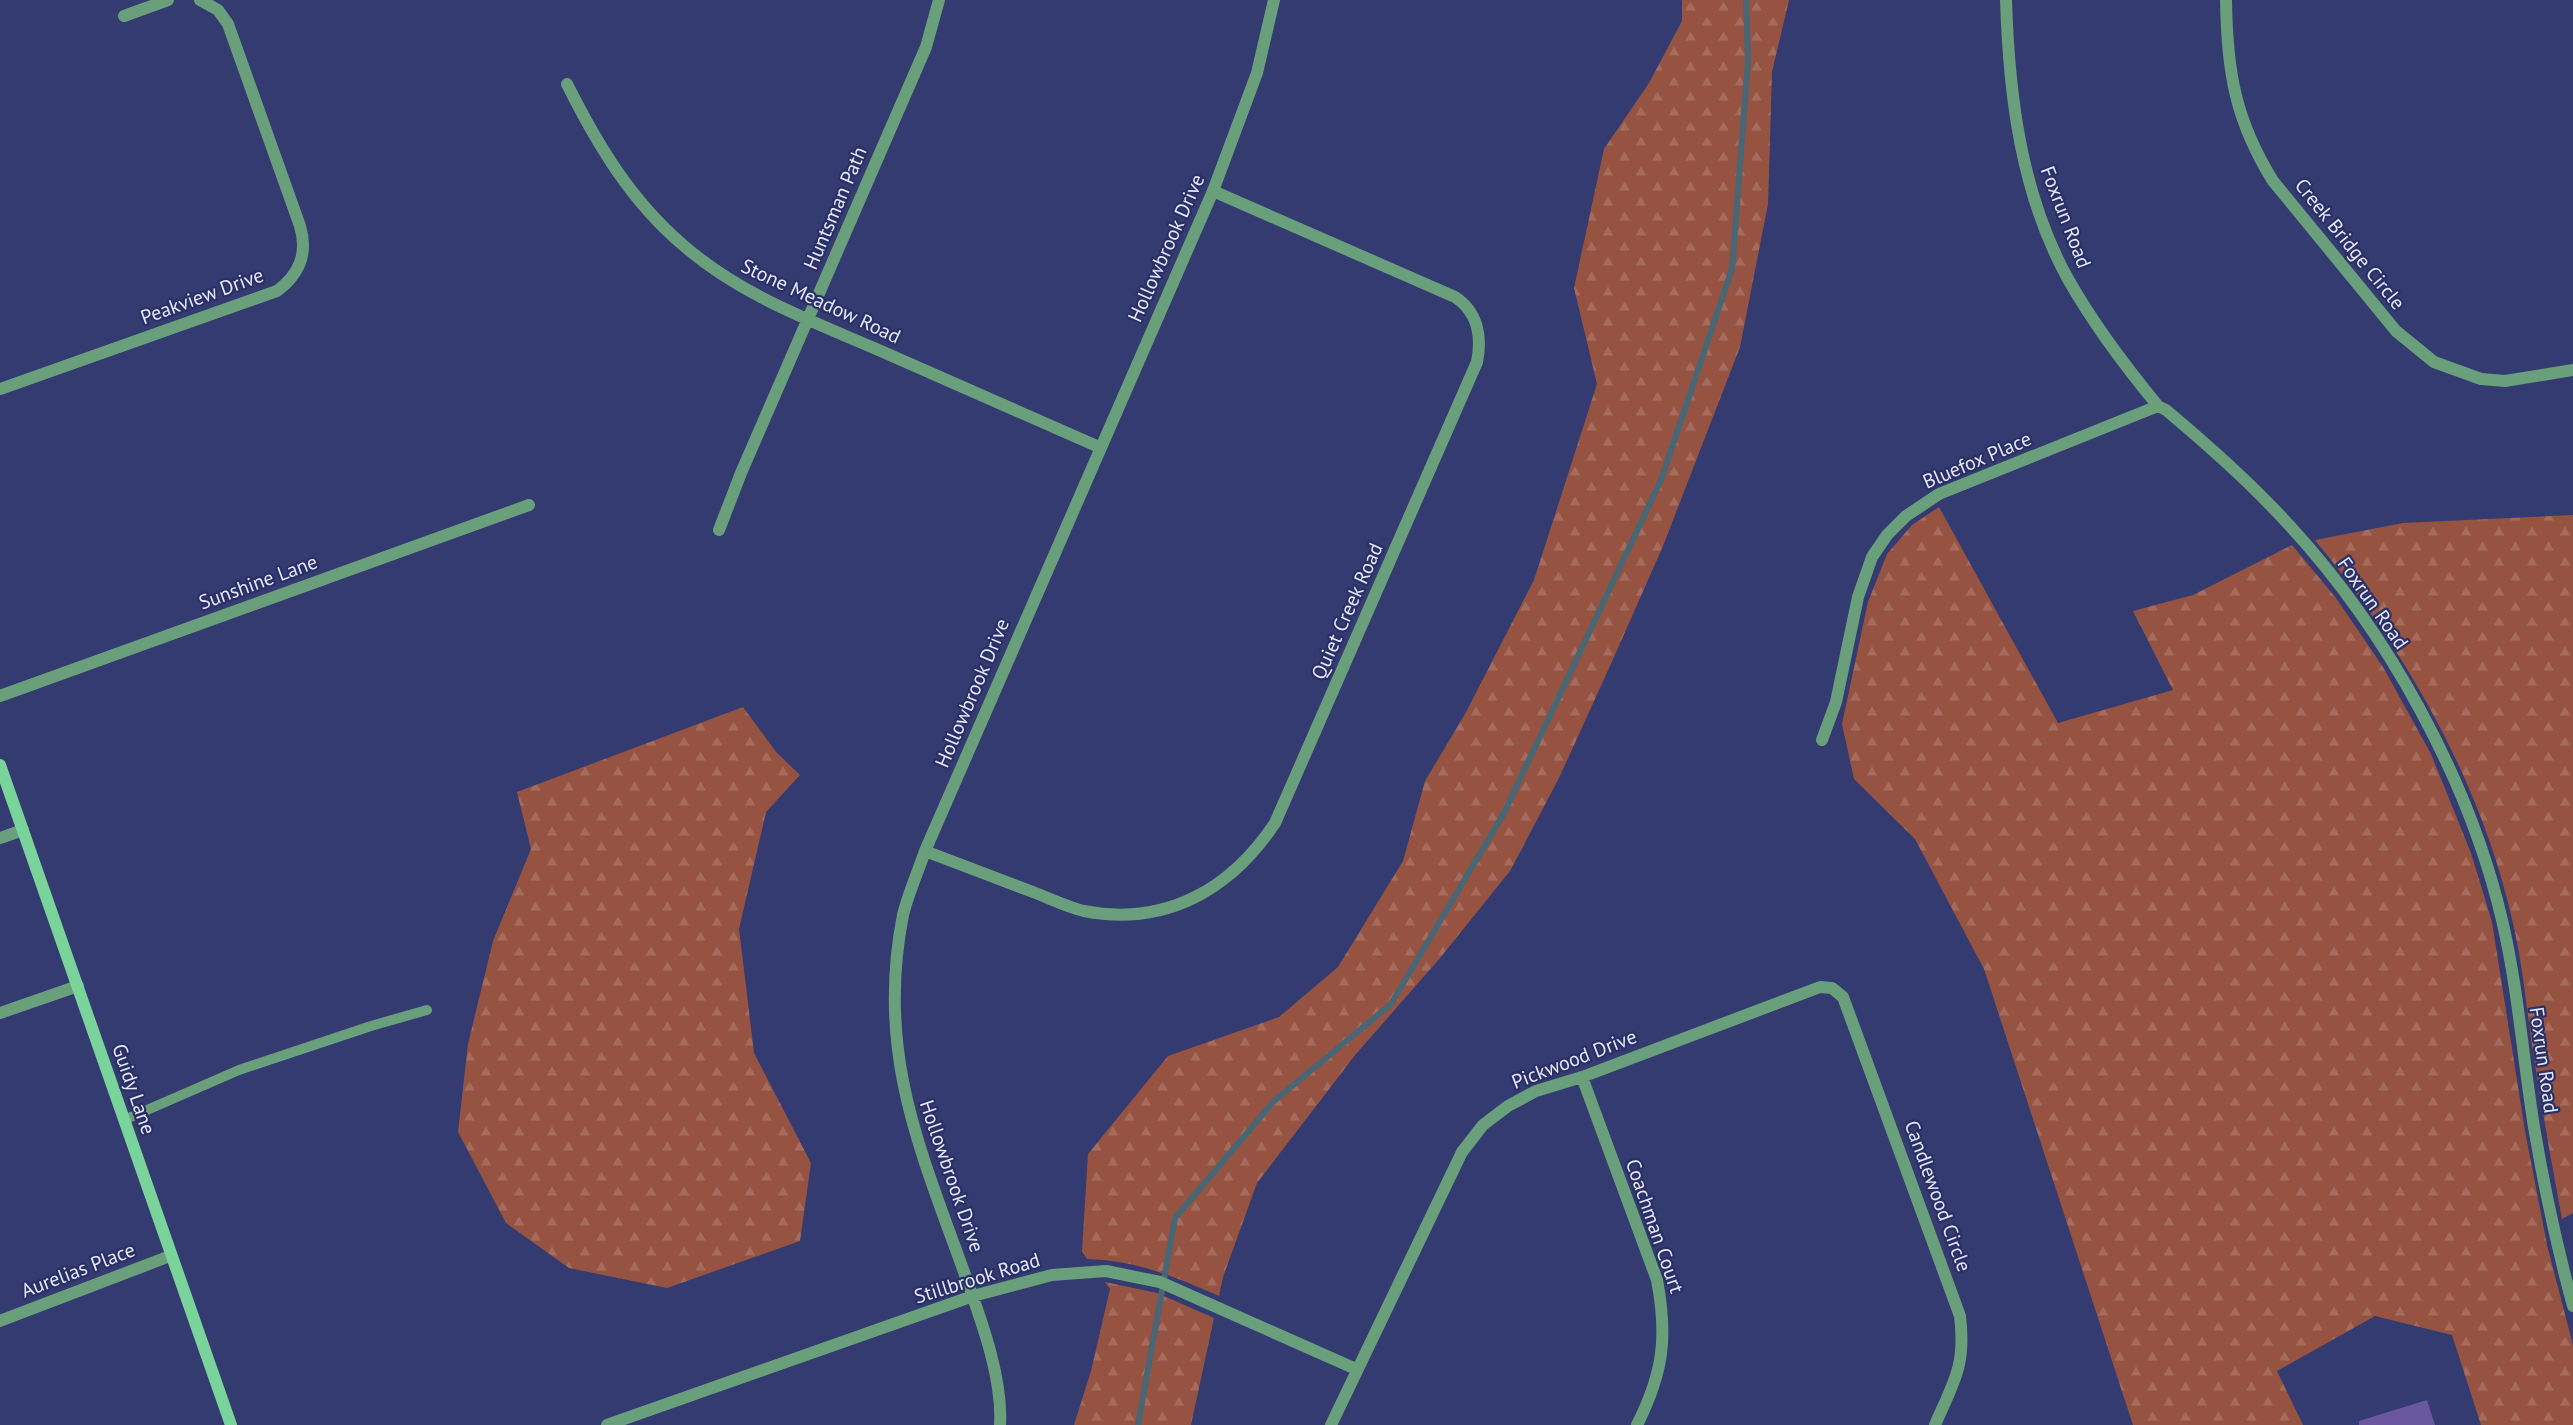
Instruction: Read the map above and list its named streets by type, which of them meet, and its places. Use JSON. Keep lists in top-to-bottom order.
{
  "streets": {
    "street": [
      "Huntsman Path",
      "Foxrun Road",
      "Creek Bridge Circle",
      "Hollowbrook Drive",
      "Peakview Drive",
      "Stone Meadow Road",
      "Bluefox Place",
      "Sunshine Lane",
      "Quiet Creek Road",
      "Pickwood Drive",
      "Guidy Lane",
      "Candlewood Circle",
      "Coachman Court",
      "Aurelias Place",
      "Stillbrook Road"
    ]
  },
  "crossings": [
    ["Huntsman Path", "Stone Meadow Road"],
    ["Foxrun Road", "Bluefox Place"],
    ["Hollowbrook Drive", "Stone Meadow Road"],
    ["Hollowbrook Drive", "Quiet Creek Road"],
    ["Hollowbrook Drive", "Stillbrook Road"],
    ["Pickwood Drive", "Candlewood Circle"],
    ["Pickwood Drive", "Coachman Court"],
    ["Pickwood Drive", "Stillbrook Road"],
    ["Guidy Lane", "Aurelias Place"]
  ]
}
